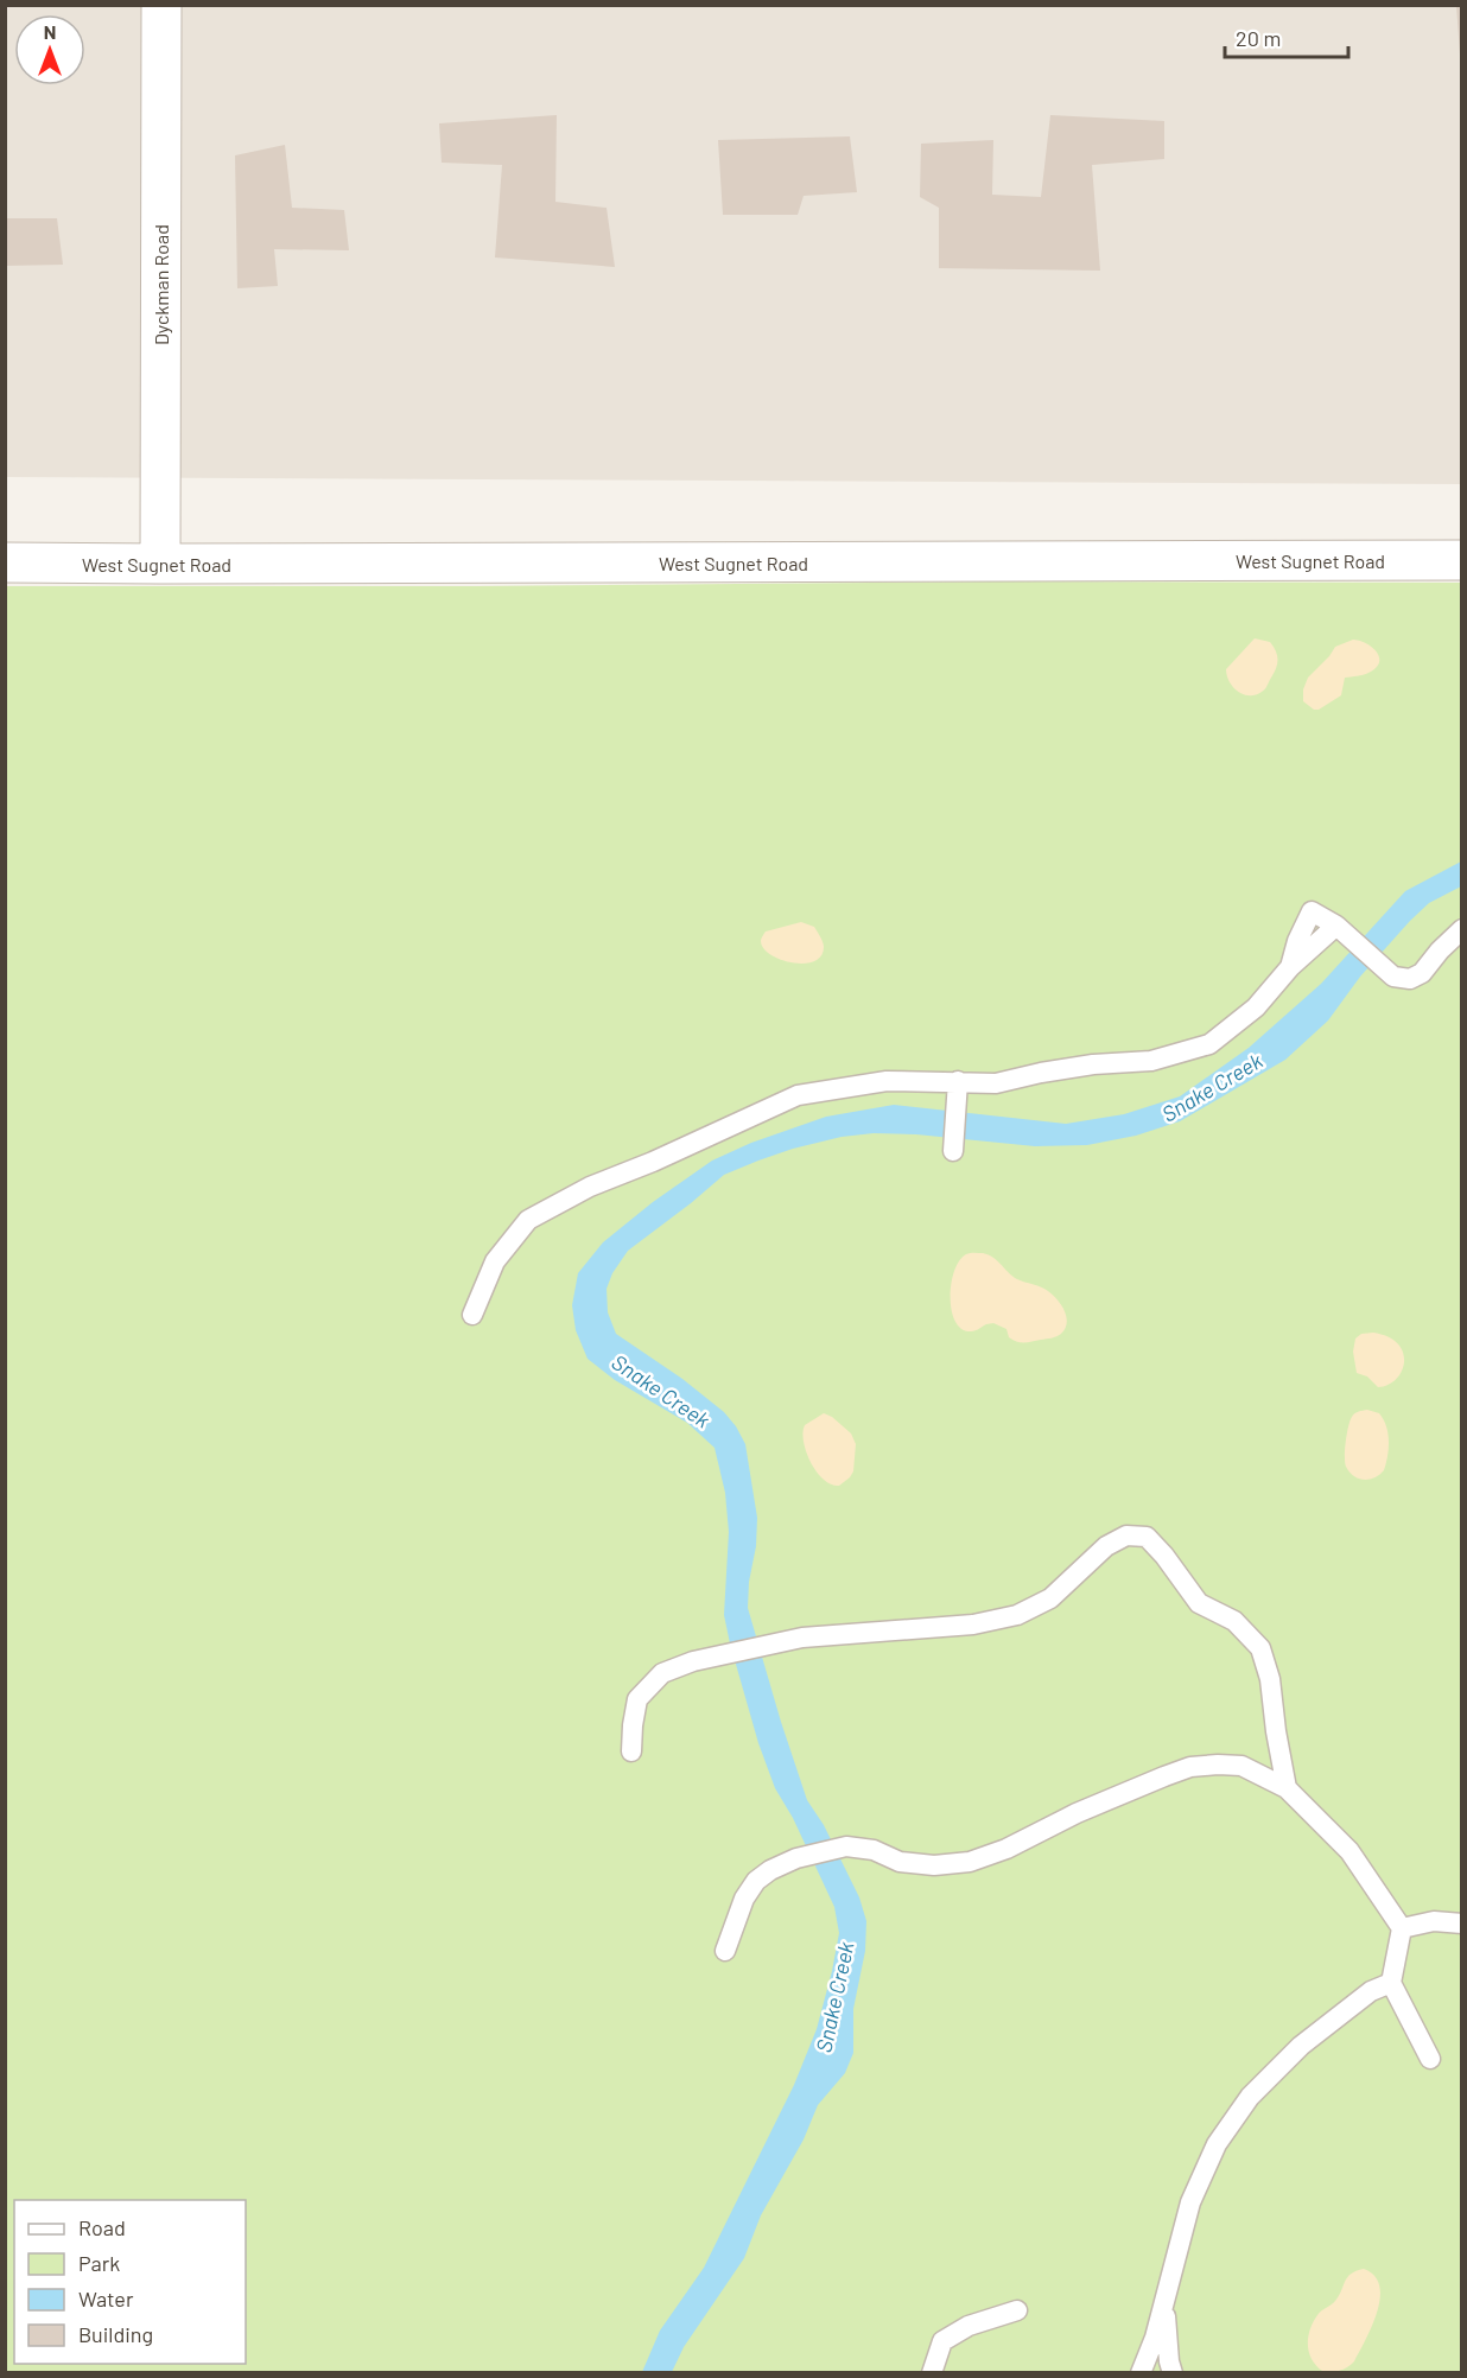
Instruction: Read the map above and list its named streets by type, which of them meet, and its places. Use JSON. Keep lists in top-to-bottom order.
{
  "streets": {
    "street": ["Dyckman Road", "West Sugnet Road"]
  },
  "crossings": [
    ["Dyckman Road", "West Sugnet Road"]
  ],
  "water": ["Snake Creek"],
  "legend": [
    "Road",
    "Park",
    "Water",
    "Building"
  ],
  "scale_bar": "20 m",
  "north": "top"
}
